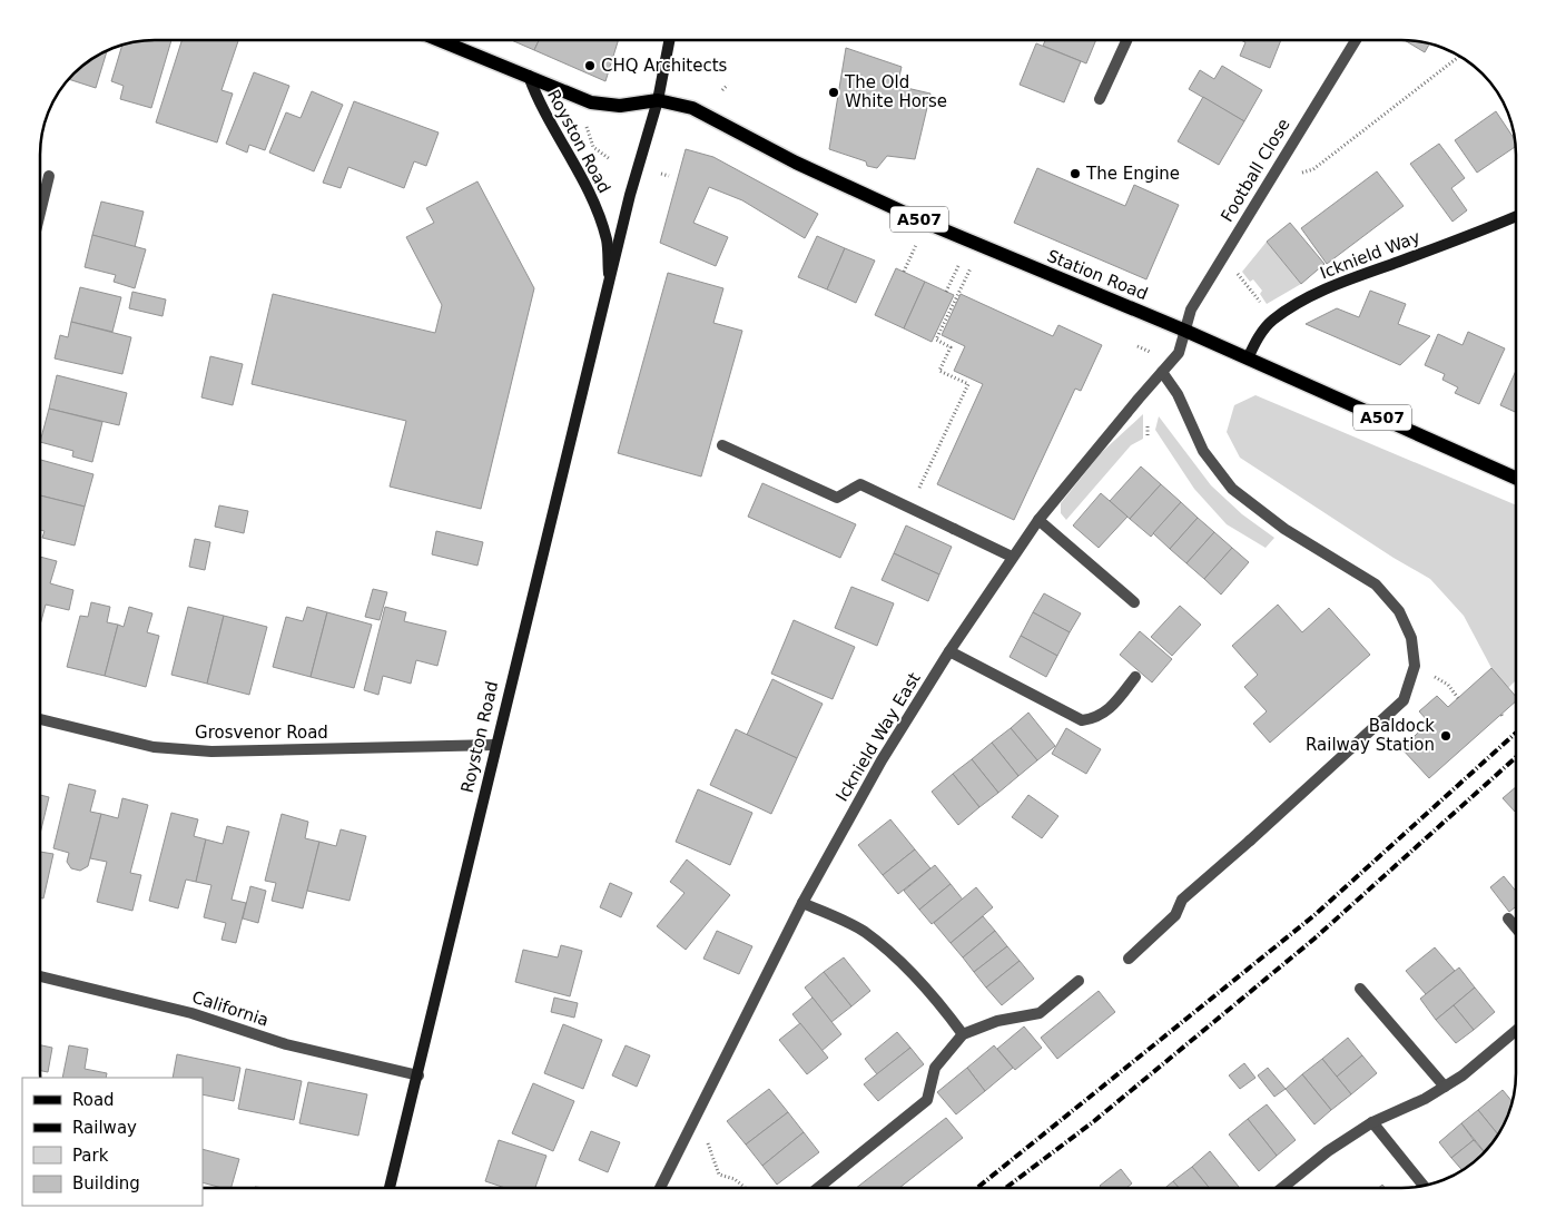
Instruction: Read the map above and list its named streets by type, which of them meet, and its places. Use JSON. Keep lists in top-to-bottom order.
{
  "streets": {
    "main road": [
      "Royston Road",
      "A507",
      "Icknield Way",
      "Station Road"
    ],
    "street": [
      "Football Close",
      "Grosvenor Road",
      "Icknield Way East",
      "California"
    ]
  },
  "crossings": [
    ["Royston Road", "A507"],
    ["Royston Road", "Station Road"],
    ["Royston Road", "Grosvenor Road"],
    ["Royston Road", "California"],
    ["Football Close", "Station Road"],
    ["Football Close", "Icknield Way East"],
    ["A507", "Station Road"],
    ["Icknield Way", "Station Road"],
    ["Station Road", "Icknield Way East"]
  ],
  "places": [
    "CHQ Architects",
    "The Old White Horse",
    "The Engine",
    "Baldock Railway Station"
  ],
  "legend": [
    "Road",
    "Railway",
    "Park",
    "Building"
  ]
}
